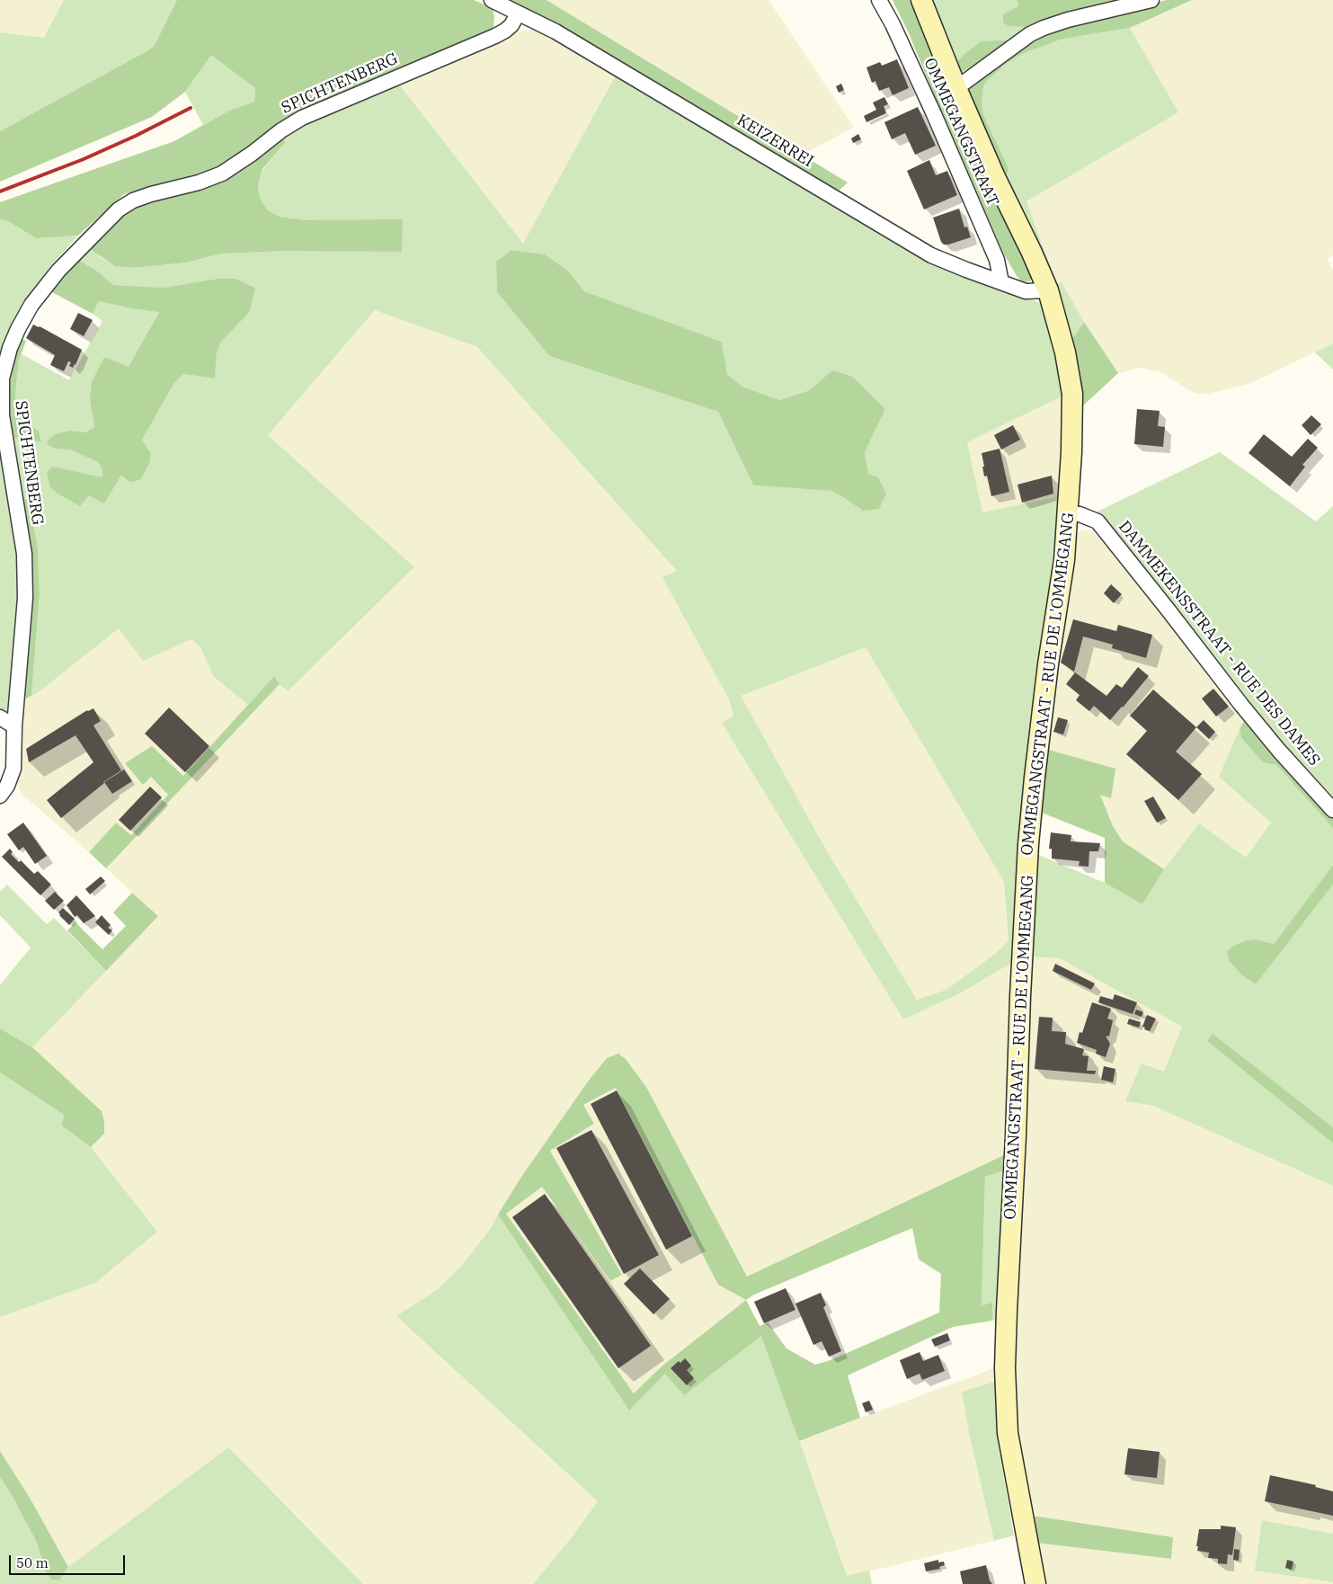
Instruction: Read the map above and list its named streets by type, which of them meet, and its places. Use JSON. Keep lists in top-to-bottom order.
{
  "streets": {
    "main road": ["OMMEGANGSTRAAT - RUE DE L'OMMEGANG"],
    "street": [
      "SPICHTENBERG",
      "OMMEGANGSTRAAT",
      "KEIZERREI",
      "DAMMEKENSSTRAAT - RUE DES DAMES"
    ]
  },
  "crossings": [
    ["SPICHTENBERG", "KEIZERREI"],
    ["OMMEGANGSTRAAT", "KEIZERREI"],
    ["KEIZERREI", "OMMEGANGSTRAAT - RUE DE L'OMMEGANG"],
    ["DAMMEKENSSTRAAT - RUE DES DAMES", "OMMEGANGSTRAAT - RUE DE L'OMMEGANG"]
  ],
  "scale_bar": "50 m"
}
